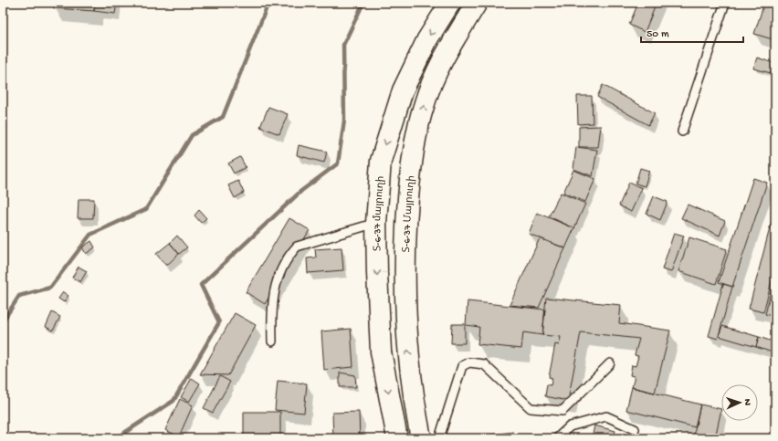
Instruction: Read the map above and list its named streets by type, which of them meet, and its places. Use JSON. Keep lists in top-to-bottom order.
{
  "streets": {
    "main road": ["Տ-6-37 մայրուղի", "Տ-6-37 Մայրուղի"]
  },
  "one_way": ["Տ-6-37 մայրուղի", "Տ-6-37 Մայրուղի"],
  "scale_bar": "50 m",
  "north": "right"
}
